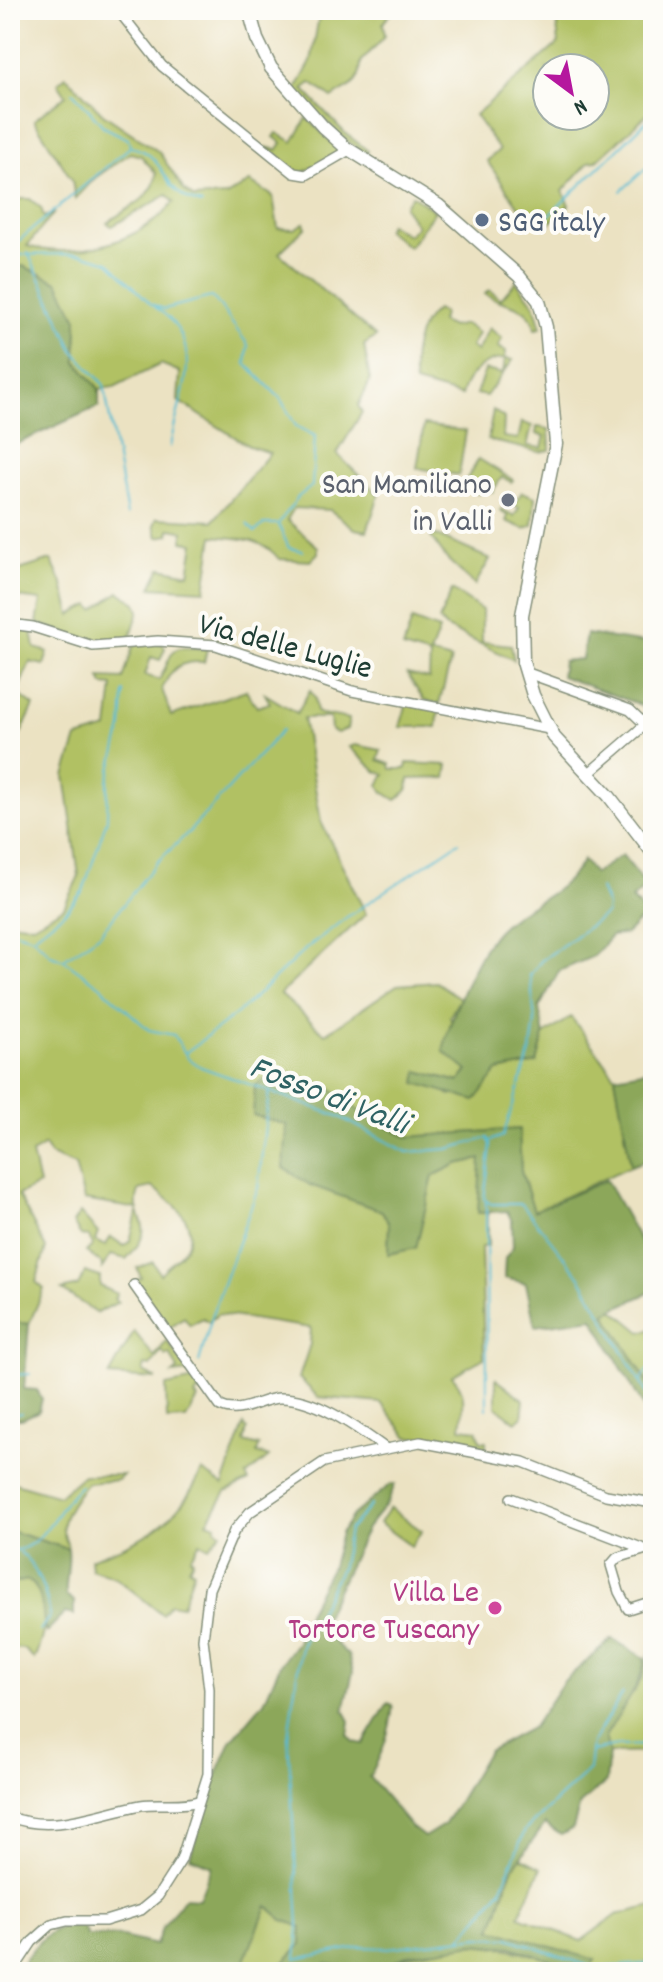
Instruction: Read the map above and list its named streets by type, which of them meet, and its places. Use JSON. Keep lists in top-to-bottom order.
{
  "streets": {
    "street": ["Via delle Luglie"]
  },
  "water": ["Fosso di Valli"],
  "places": ["SGG italy", "San Mamiliano in Valli", "Villa Le Tortore Tuscany"],
  "north": "bottom right"
}
